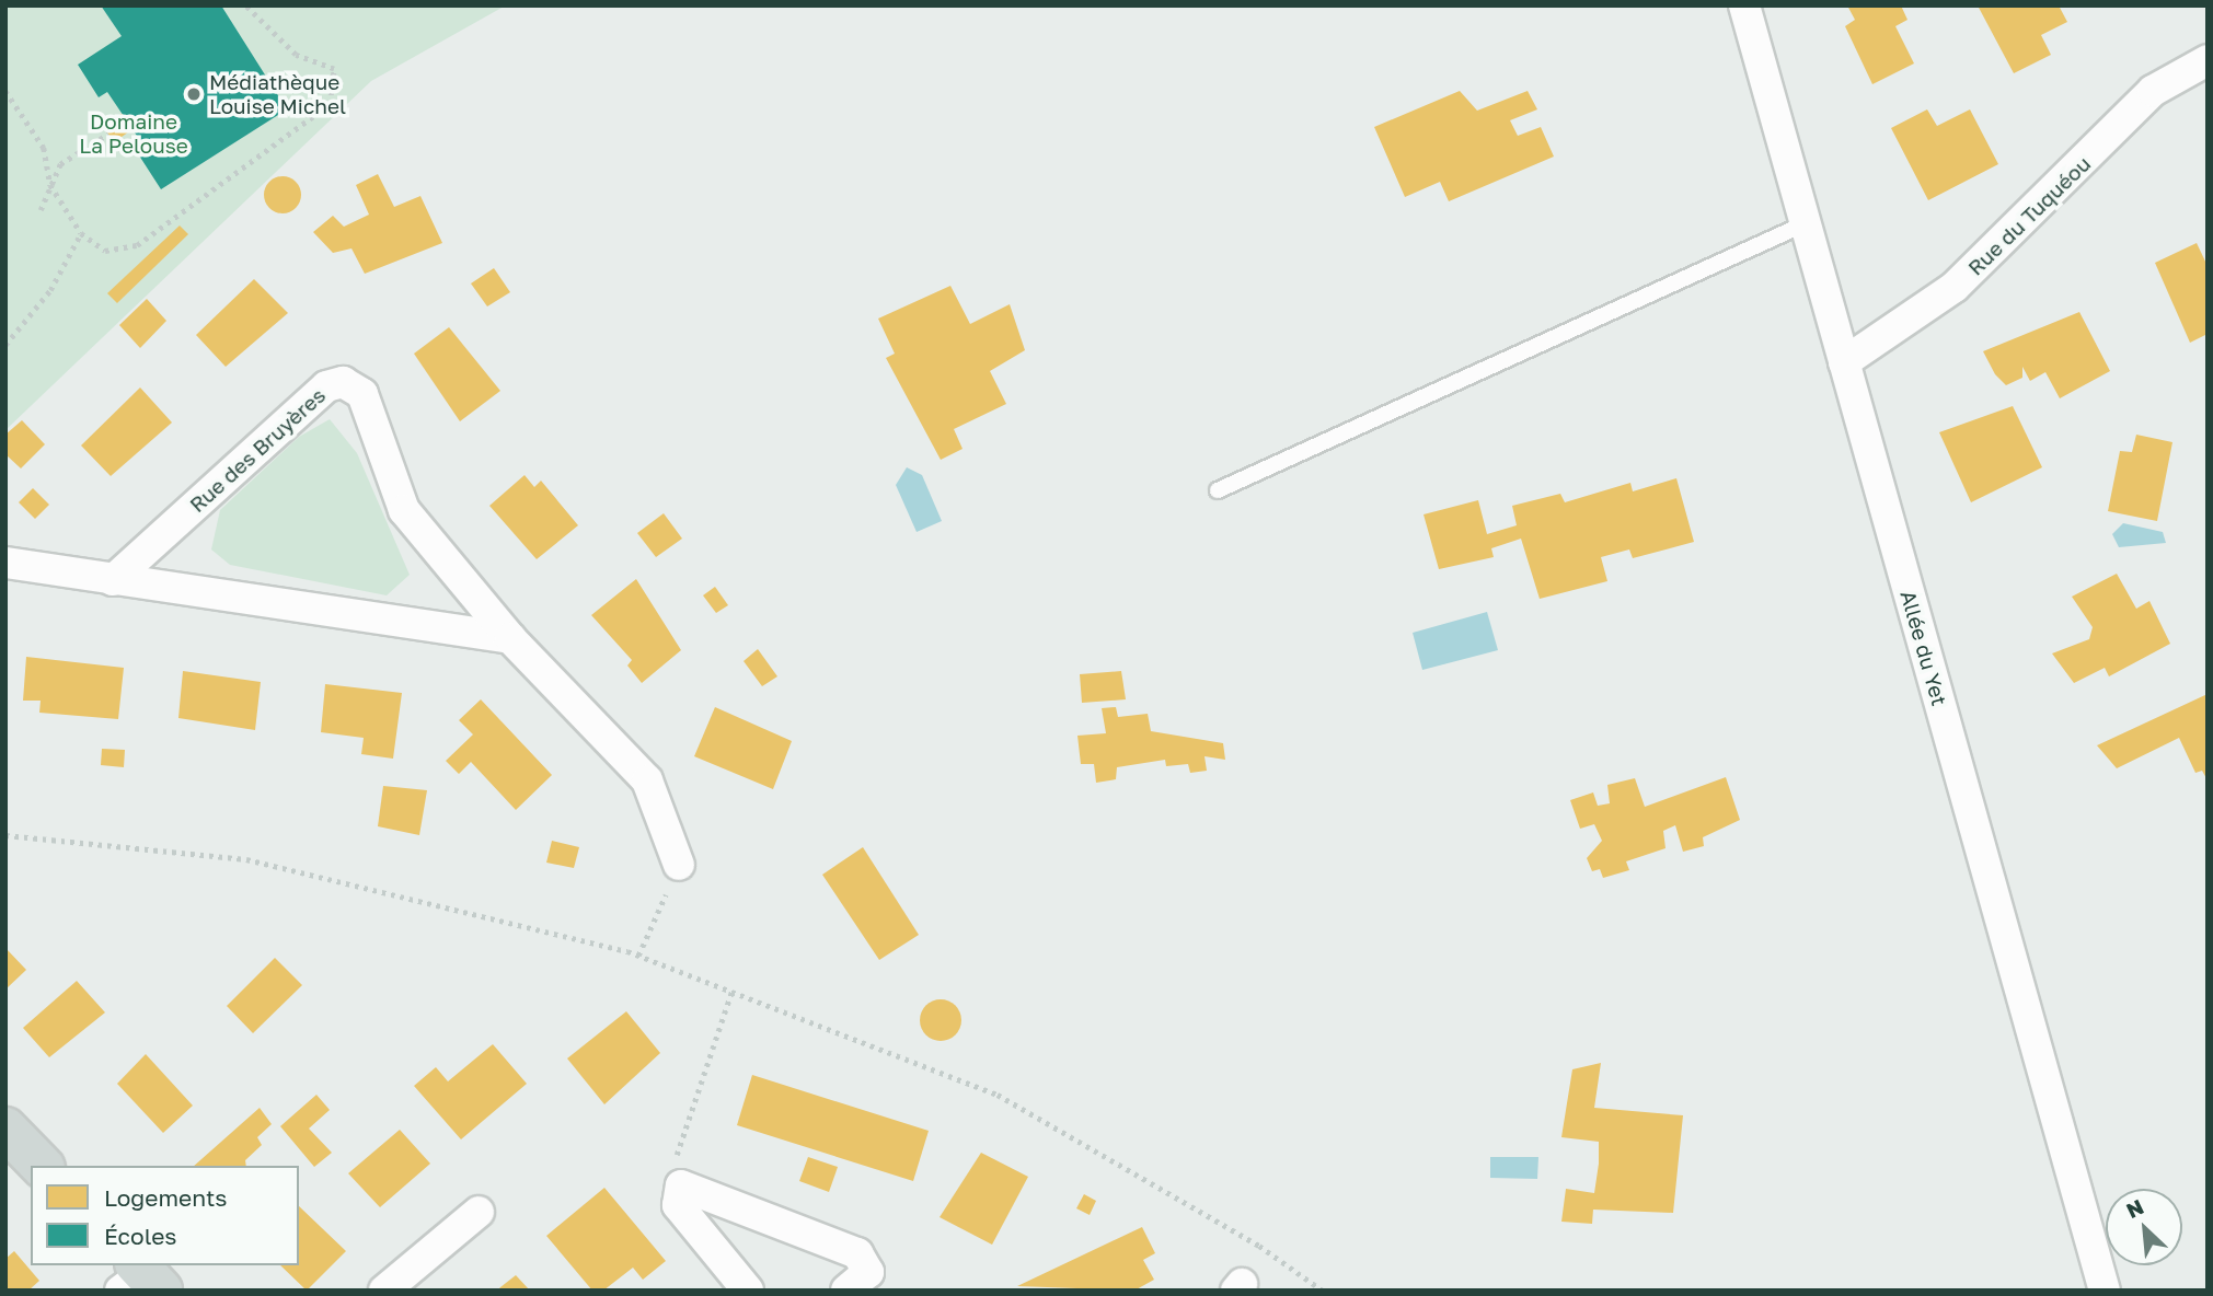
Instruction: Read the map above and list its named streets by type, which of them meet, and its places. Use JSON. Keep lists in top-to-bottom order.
{
  "streets": {
    "street": ["Rue du Tuquéou", "Rue des Bruyères", "Allée du Yet"]
  },
  "crossings": [
    ["Rue du Tuquéou", "Allée du Yet"]
  ],
  "parks": ["Domaine La Pelouse"],
  "places": ["Médiathèque Louise Michel"],
  "legend": ["Logements", "Écoles"],
  "north": "top left"
}
